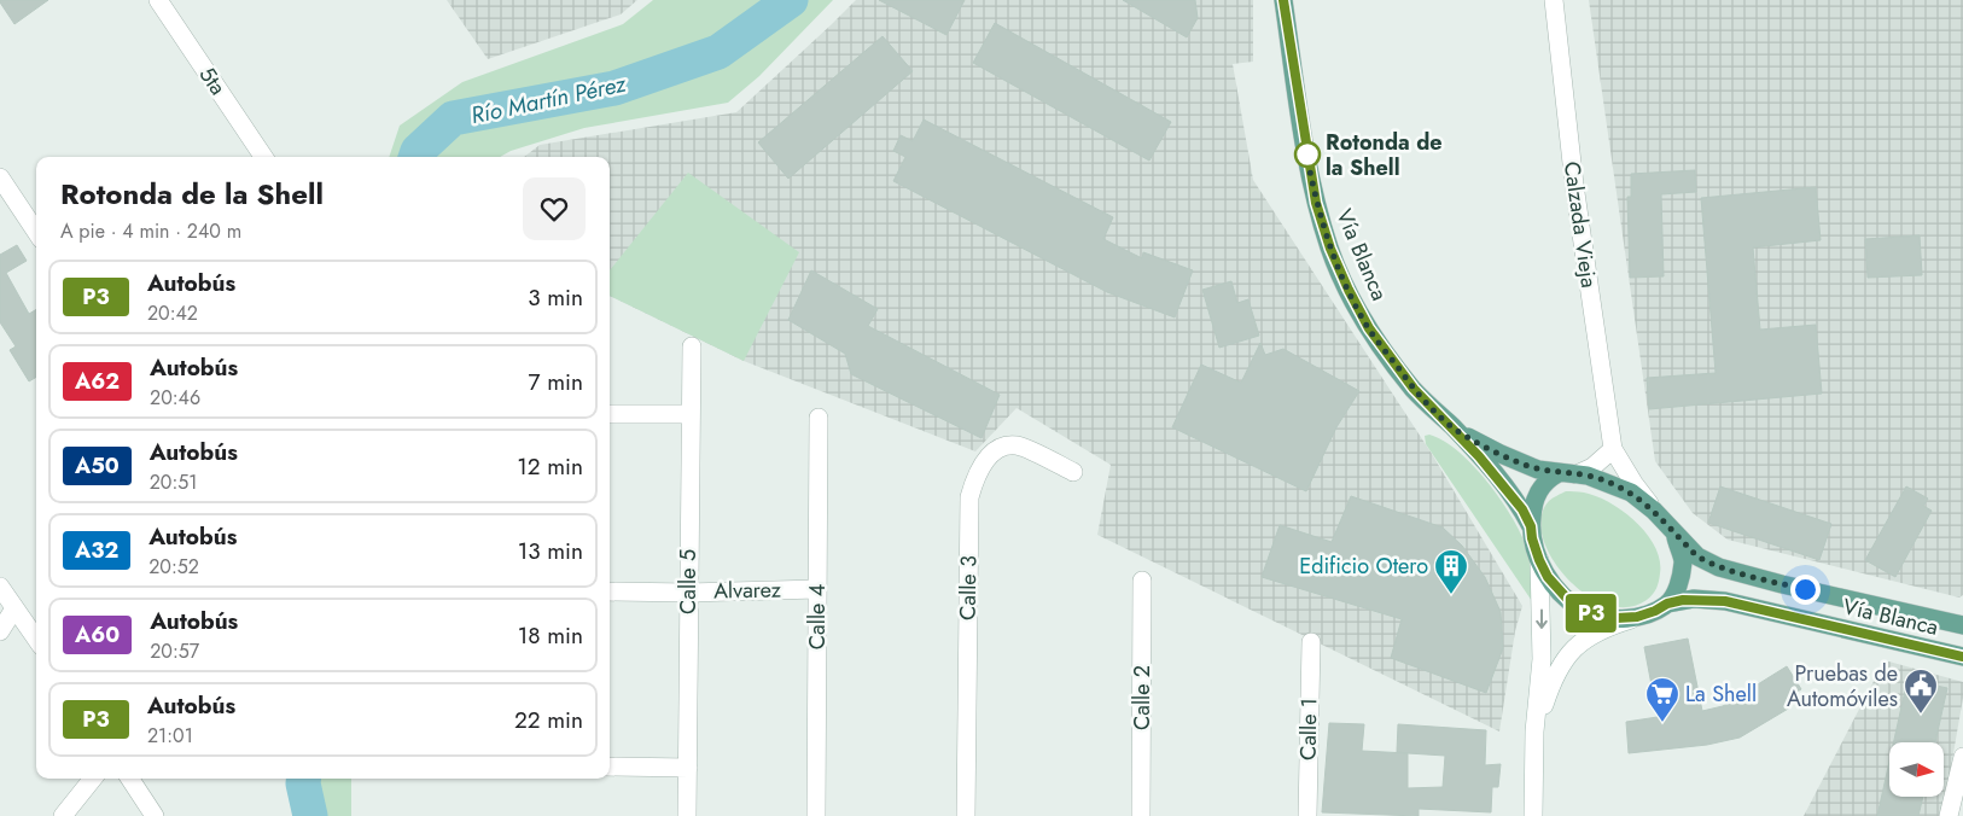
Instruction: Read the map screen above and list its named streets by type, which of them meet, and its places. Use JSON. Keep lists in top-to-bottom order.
{
  "streets": {
    "main road": ["Vía Blanca"],
    "street": [
      "5ta",
      "Calzada Vieja",
      "Calle 5",
      "Calle 3",
      "Alvarez",
      "Calle 4",
      "Calle 2",
      "Calle 1"
    ]
  },
  "crossings": [
    ["Calzada Vieja", "Vía Blanca"],
    ["Calle 5", "Alvarez"],
    ["Alvarez", "Calle 4"]
  ],
  "water": ["Río Martín Pérez"],
  "places": {
    "other": ["Rotonda de la Shell"],
    "building": ["Edificio Otero"],
    "public building": ["Pruebas de Automóviles"],
    "supermarket": ["La Shell"]
  },
  "lines": ["bus line P3"],
  "north": "right",
  "page": {
    "on_map": "P3",
    "heading": ["Rotonda de la Shell", "A pie · 4 min · 240 m"],
    "list": [
      {
        "mark": "P3",
        "name": "Autobús",
        "note": "20:42",
        "value": "3 min"
      },
      {
        "mark": "A62",
        "name": "Autobús",
        "note": "20:46",
        "value": "7 min"
      },
      {
        "mark": "A50",
        "name": "Autobús",
        "note": "20:51",
        "value": "12 min"
      },
      {
        "mark": "A32",
        "name": "Autobús",
        "note": "20:52",
        "value": "13 min"
      },
      {
        "mark": "A60",
        "name": "Autobús",
        "note": "20:57",
        "value": "18 min"
      },
      {
        "mark": "P3",
        "name": "Autobús",
        "note": "21:01",
        "value": "22 min"
      }
    ]
  }
}
